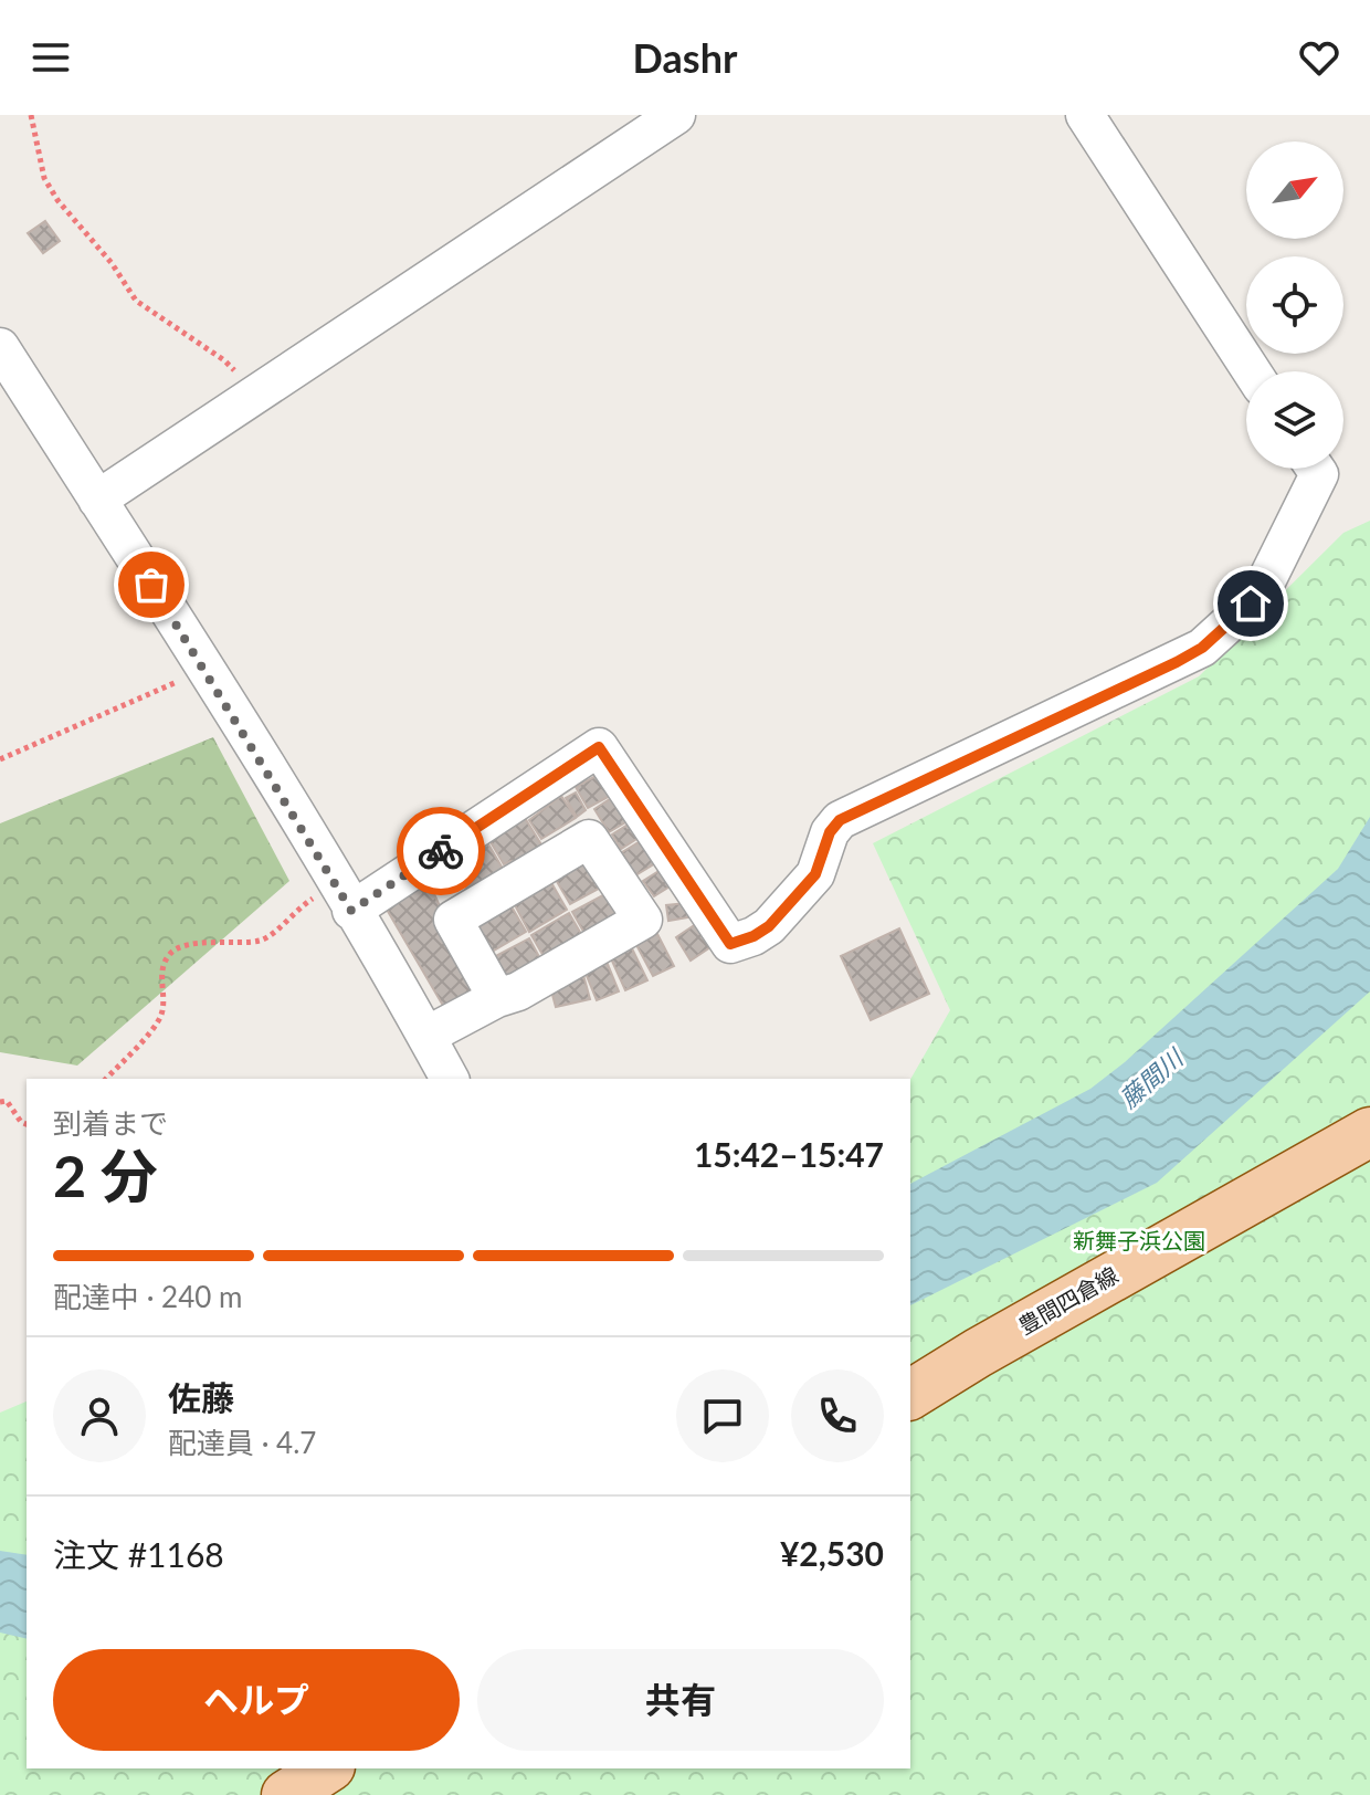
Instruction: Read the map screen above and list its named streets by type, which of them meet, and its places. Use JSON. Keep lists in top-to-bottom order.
{
  "streets": {
    "main road": ["豊間四倉線"]
  },
  "water": ["藤間川"],
  "parks": ["新舞子浜公園"],
  "north": "top right",
  "page": {
    "header": "Dashr",
    "heading": ["2 分", "到着まで", "15:42–15:47"],
    "panel": [
      "佐藤",
      "配達員 · 4.7",
      "注文 #1168",
      "¥2,530"
    ],
    "bar": "配達中 · 240 m",
    "buttons": ["ヘルプ", "共有"]
  }
}
